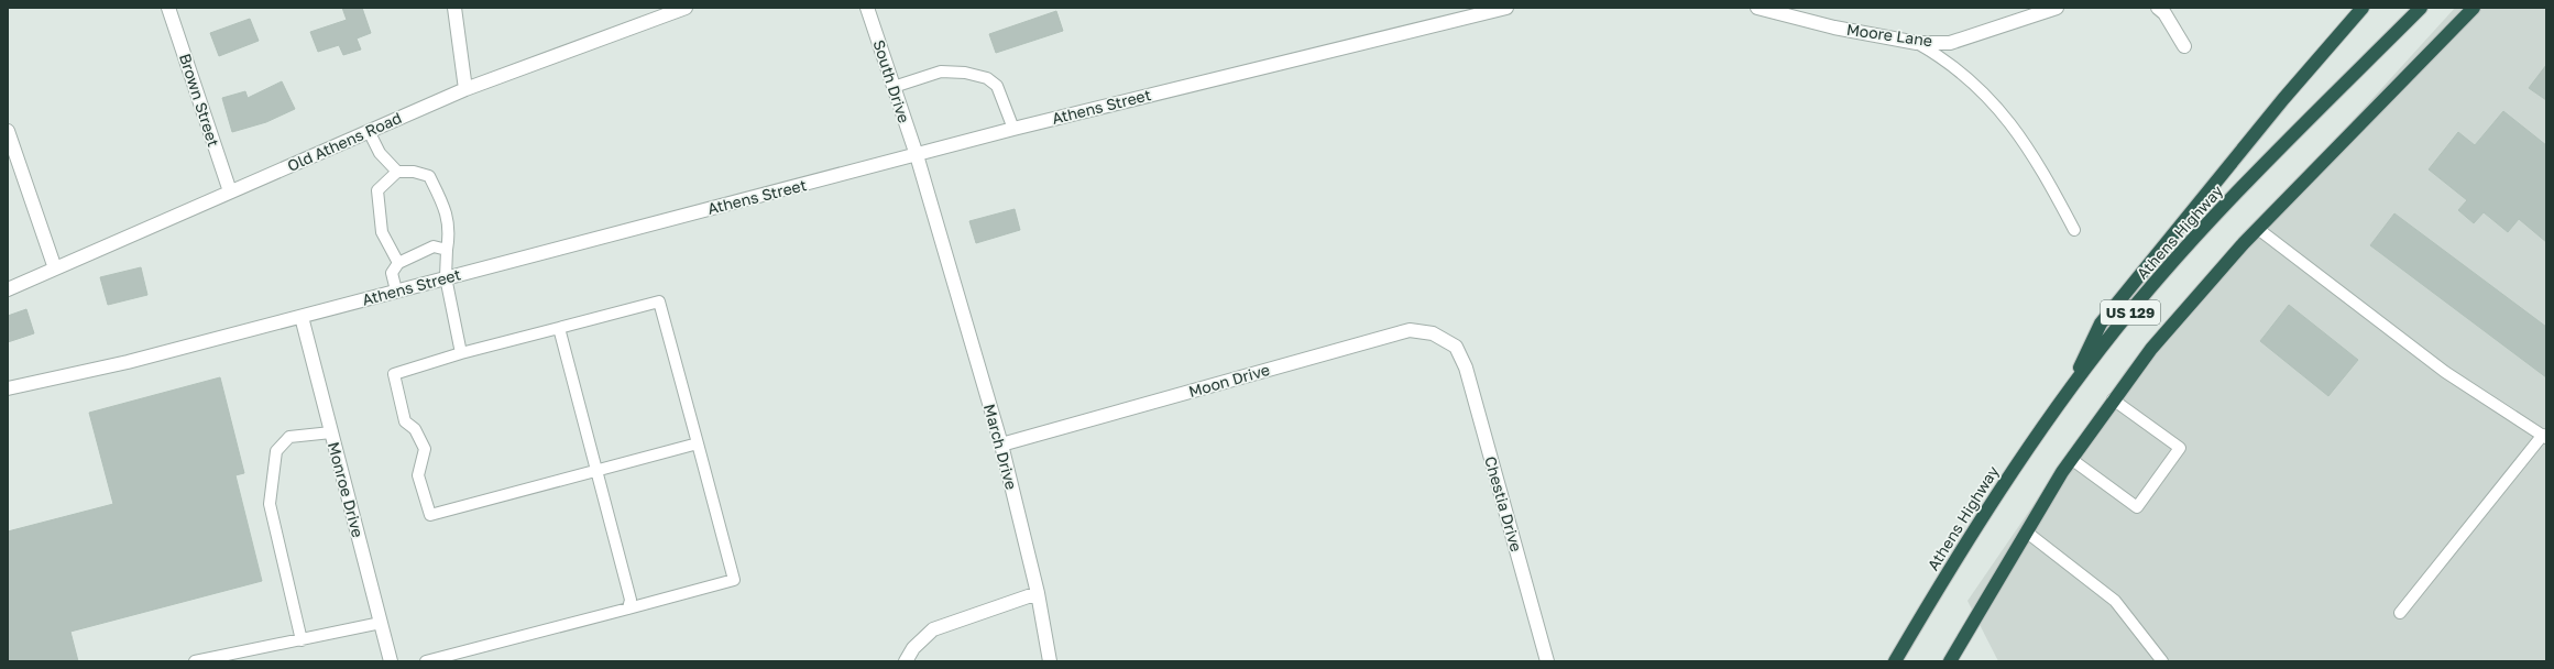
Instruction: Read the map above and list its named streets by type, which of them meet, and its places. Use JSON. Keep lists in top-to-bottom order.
{
  "streets": {
    "highway": ["Athens Highway", "US 129"],
    "street": [
      "Moore Lane",
      "South Drive",
      "Brown Street",
      "Athens Street",
      "Old Athens Road",
      "Moon Drive",
      "March Drive",
      "Monroe Drive",
      "Chestia Drive"
    ]
  },
  "crossings": [
    ["South Drive", "Athens Street"],
    ["South Drive", "March Drive"],
    ["Brown Street", "Old Athens Road"],
    ["Athens Street", "March Drive"],
    ["Athens Street", "Monroe Drive"],
    ["Moon Drive", "March Drive"],
    ["Moon Drive", "Chestia Drive"]
  ]
}
